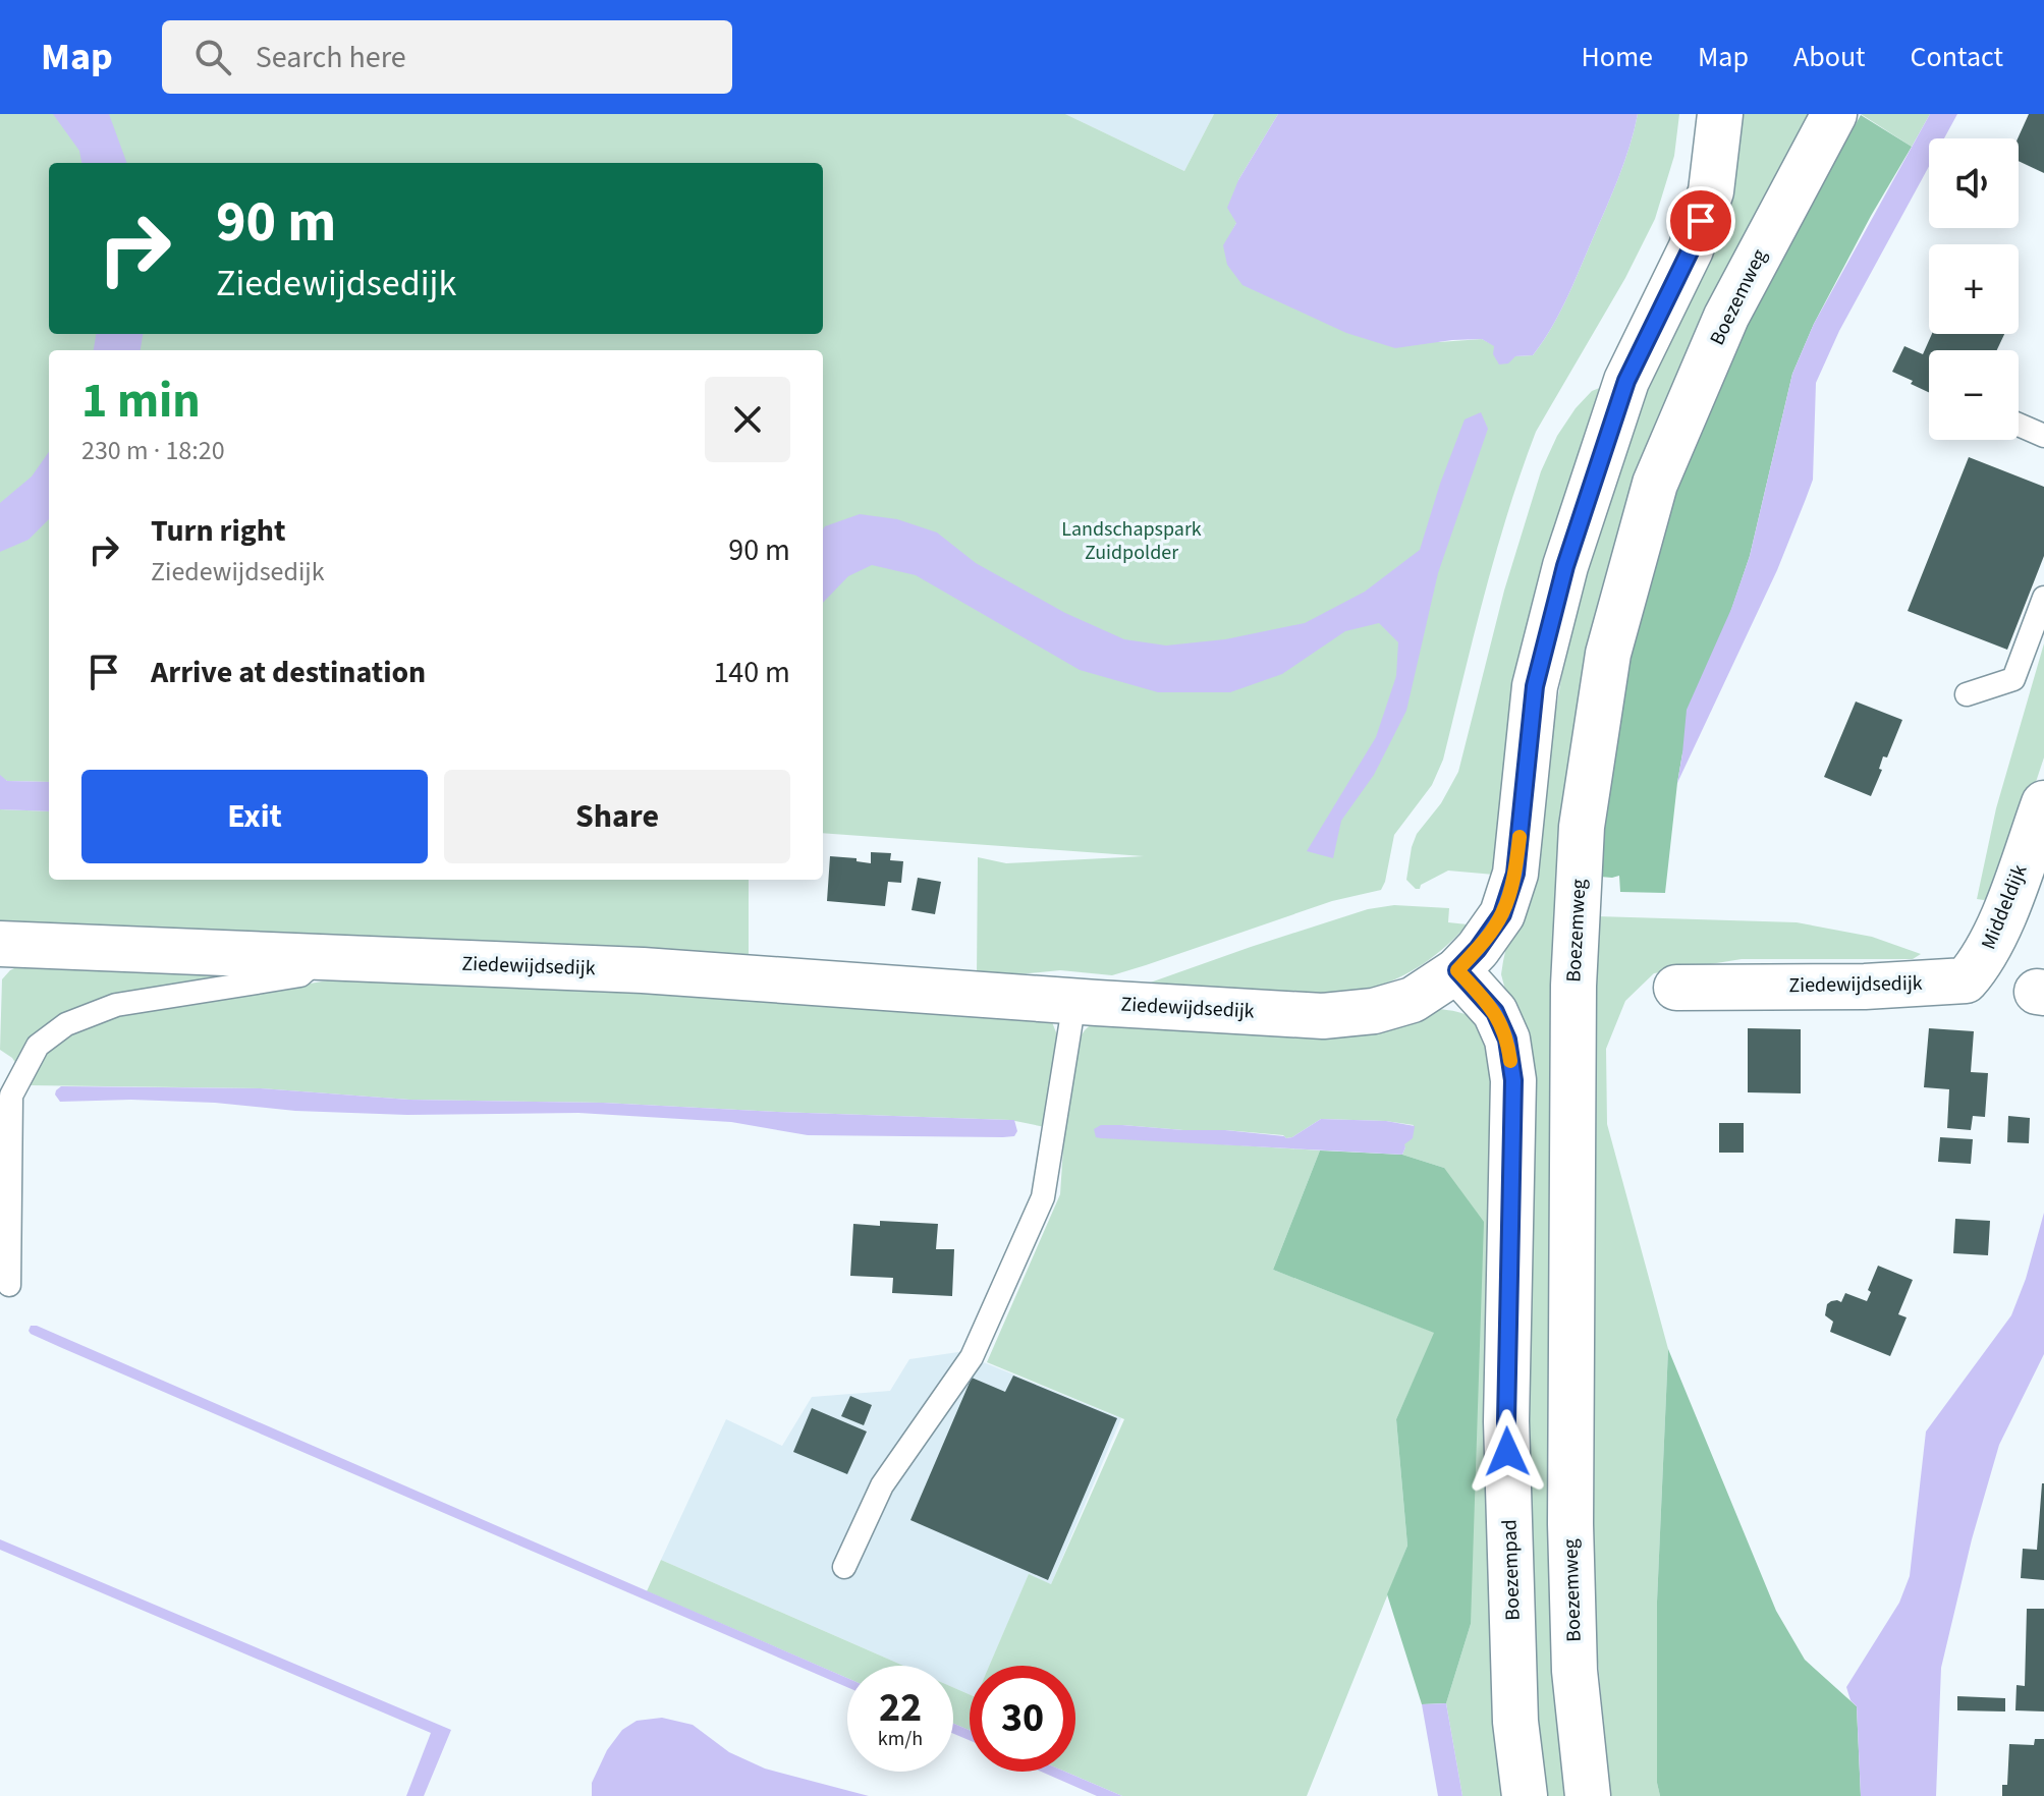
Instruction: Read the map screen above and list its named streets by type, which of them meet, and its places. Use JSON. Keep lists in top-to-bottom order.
{
  "streets": {
    "street": [
      "Boezemweg",
      "Middeldijk",
      "Ziedewijdsedijk",
      "Boezempad"
    ]
  },
  "crossings": [
    ["Middeldijk", "Ziedewijdsedijk"],
    ["Ziedewijdsedijk", "Boezempad"]
  ],
  "parks": ["Landschapspark Zuidpolder"],
  "page": {
    "header": "Map",
    "search": "Search here",
    "nav": [
      "Home",
      "Map",
      "About",
      "Contact"
    ],
    "map_buttons": ["+", "−"],
    "turn": ["90 m", "Ziedewijdsedijk"],
    "heading": ["1 min", "230 m · 18:20"],
    "list": [
      {
        "name": "Turn right",
        "note": "Ziedewijdsedijk",
        "value": "90 m"
      },
      {
        "name": "Arrive at destination",
        "value": "140 m"
      }
    ],
    "buttons": ["Exit", "Share"],
    "speed": "22 km/h",
    "limit": "30"
  }
}
